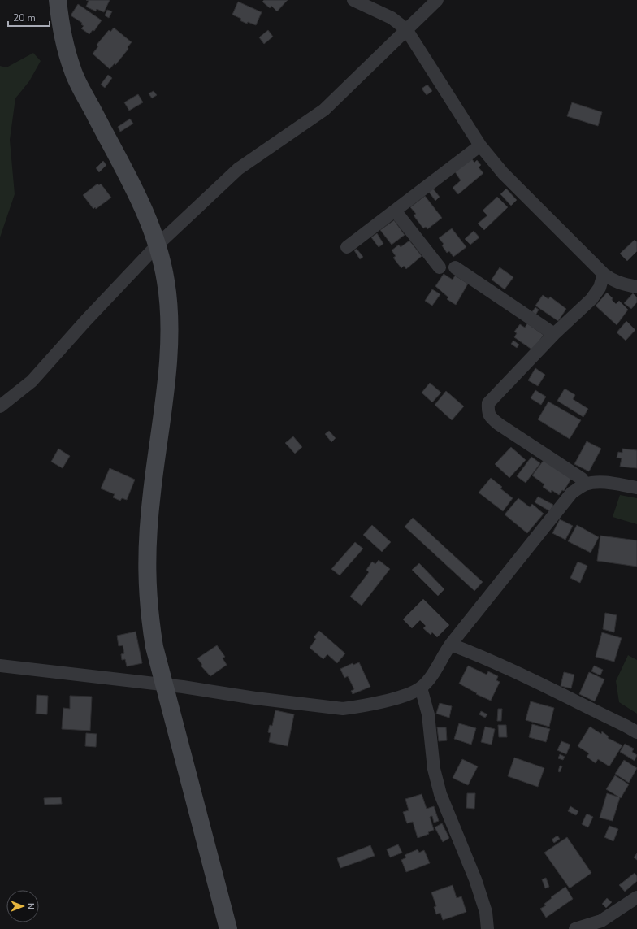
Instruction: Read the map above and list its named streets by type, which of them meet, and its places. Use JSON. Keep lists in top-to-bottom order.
{
  "scale_bar": "20 m",
  "north": "right"
}
